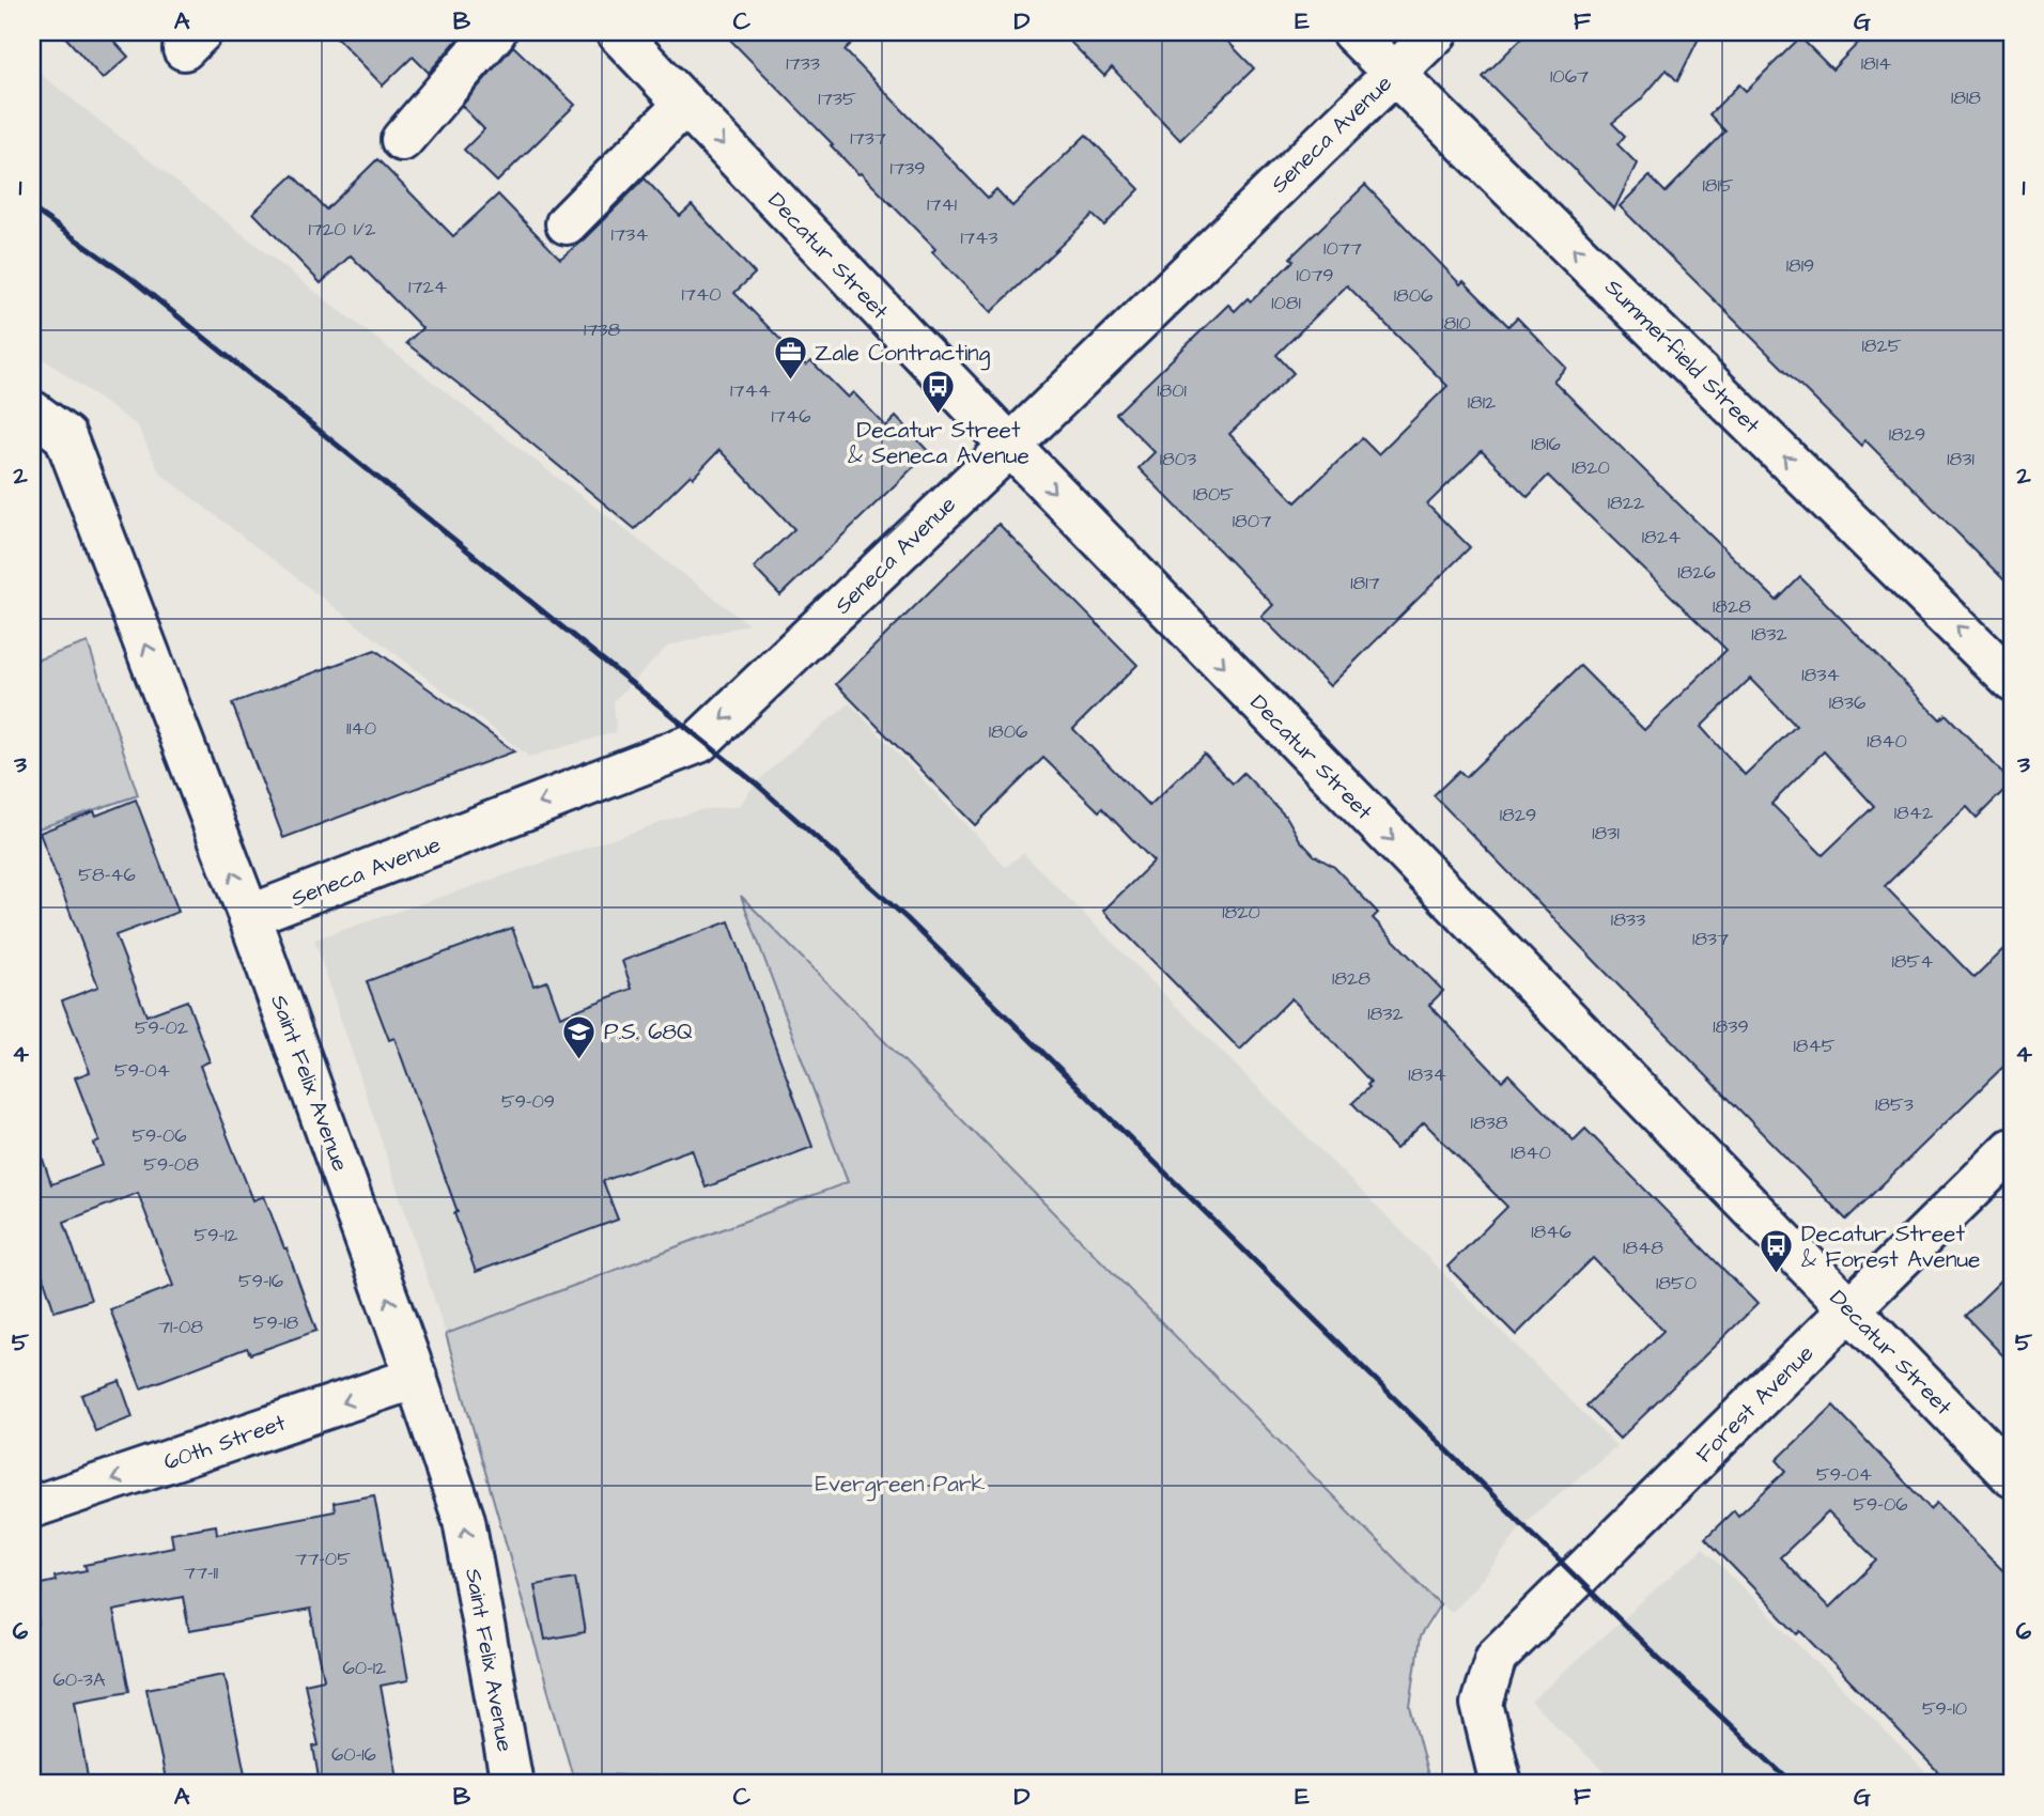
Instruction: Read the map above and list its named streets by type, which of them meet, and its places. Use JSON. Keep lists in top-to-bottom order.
{
  "streets": {
    "street": [
      "Seneca Avenue",
      "Decatur Street",
      "Summerfield Street",
      "Saint Felix Avenue",
      "Forest Avenue",
      "60th Street"
    ]
  },
  "crossings": [
    ["Seneca Avenue", "Decatur Street"],
    ["Seneca Avenue", "Summerfield Street"],
    ["Seneca Avenue", "Saint Felix Avenue"],
    ["Decatur Street", "Forest Avenue"],
    ["Saint Felix Avenue", "60th Street"]
  ],
  "one_way": [
    "Seneca Avenue",
    "Decatur Street",
    "Summerfield Street",
    "Saint Felix Avenue",
    "60th Street"
  ],
  "parks": ["Evergreen Park"],
  "places": {
    "office": ["Zale Contracting"],
    "bus stop": ["Decatur Street & Seneca Avenue", "Decatur Street & Forest Avenue"],
    "school or university": ["P.S. 68Q"]
  },
  "house_numbers": [
    "1733",
    "1814",
    "1067",
    "1818",
    "1735",
    "1737",
    "1739",
    "1815",
    "1741",
    "1720 1/2",
    "1734",
    "1743",
    "1077",
    "1819",
    "1079",
    "1724",
    "1740",
    "1806",
    "1081",
    "1810",
    "1738",
    "1825",
    "1744",
    "1801",
    "1812",
    "1746",
    "1829",
    "1816",
    "1803",
    "1831",
    "1820",
    "1805",
    "1822",
    "1807",
    "1824",
    "1826",
    "1817",
    "1828",
    "1832",
    "1834",
    "1836",
    "1140",
    "1806",
    "1840",
    "1842",
    "1829",
    "1831",
    "58-46",
    "1820",
    "1833",
    "1837",
    "1854",
    "1828",
    "1832",
    "1839",
    "59-02",
    "1845",
    "59-04",
    "1834",
    "59-09",
    "1853",
    "1838",
    "59-06",
    "1840",
    "59-08",
    "1846",
    "59-12",
    "1848",
    "59-16",
    "1850",
    "59-18",
    "71-08",
    "59-04",
    "59-06",
    "77-05",
    "77-11",
    "60-12",
    "60-3A",
    "59-10",
    "60-16"
  ],
  "grid": {
    "columns": [
      "A",
      "B",
      "C",
      "D",
      "E",
      "F",
      "G"
    ],
    "rows": [
      "1",
      "2",
      "3",
      "4",
      "5",
      "6"
    ]
  }
}
